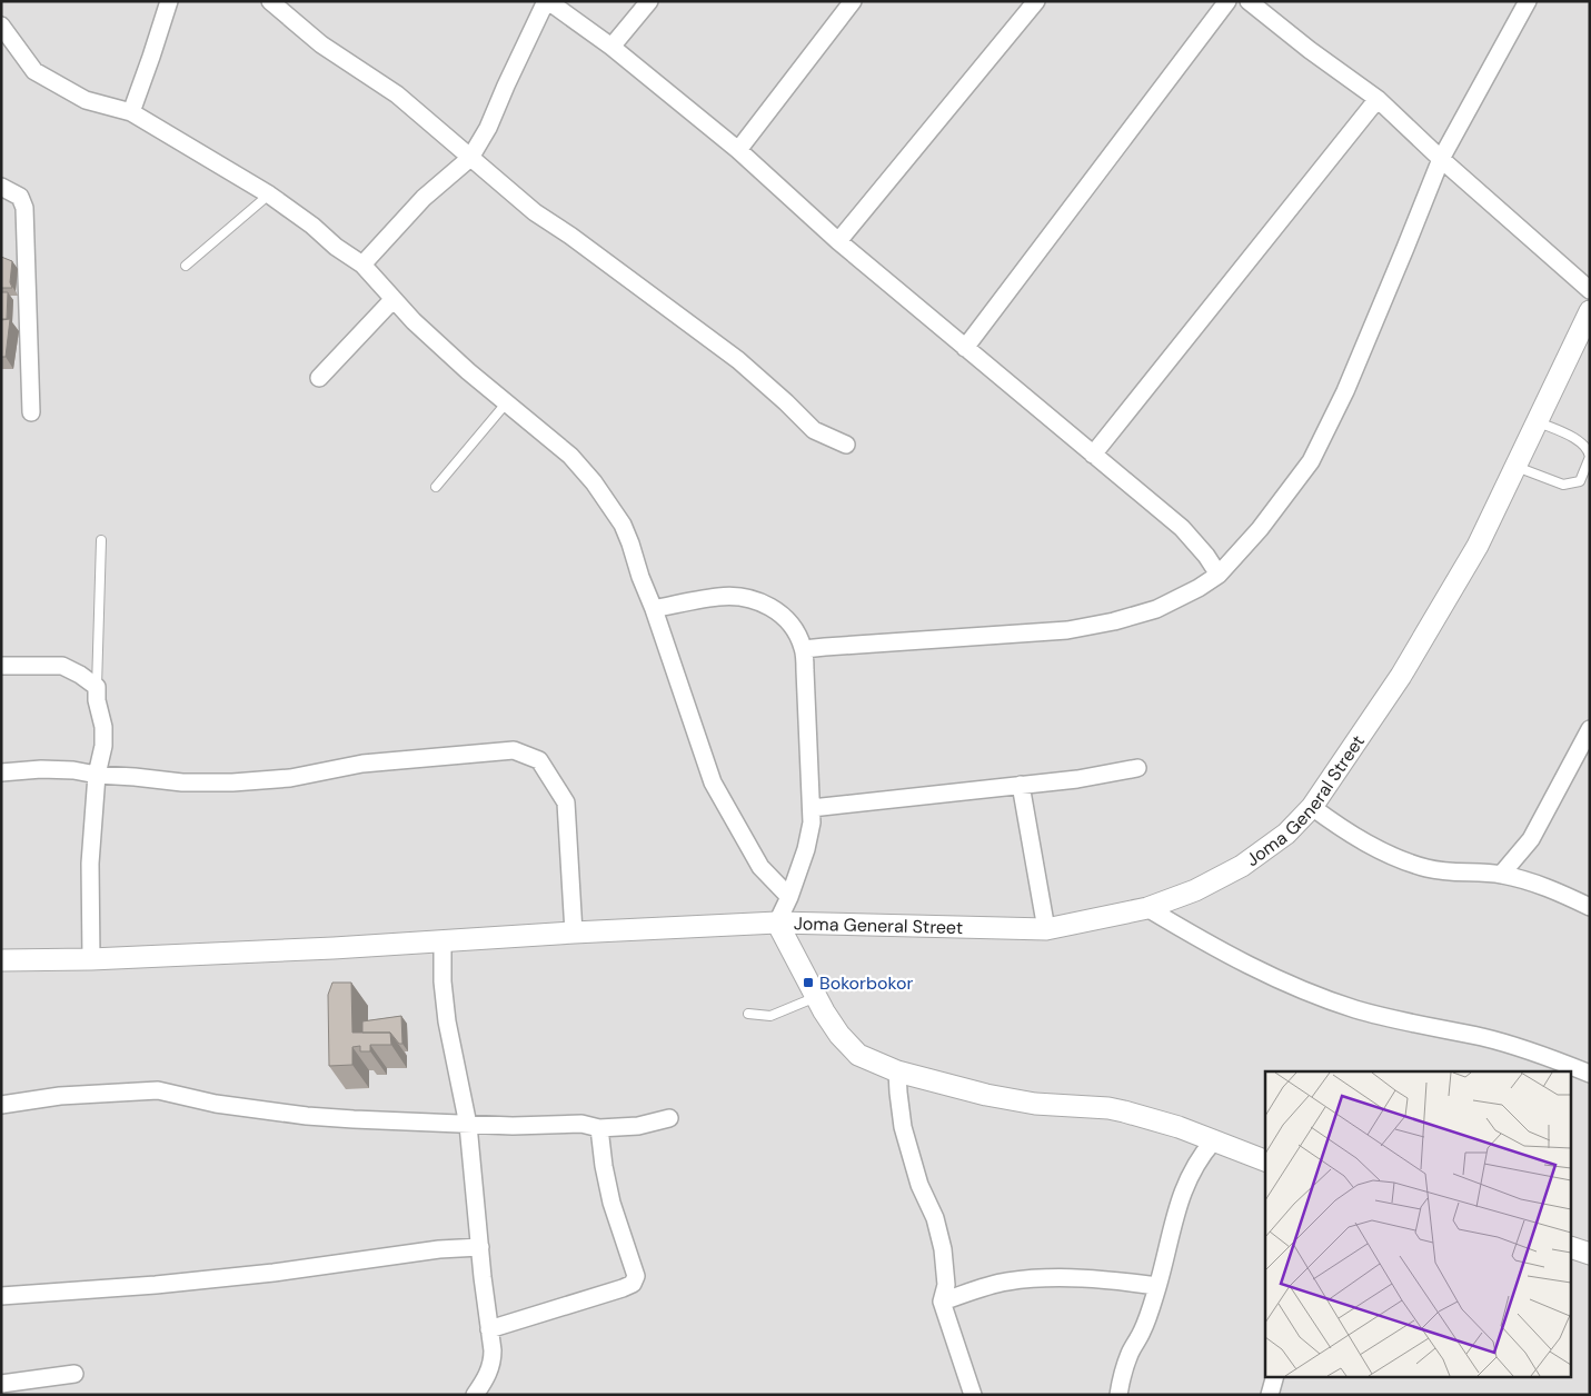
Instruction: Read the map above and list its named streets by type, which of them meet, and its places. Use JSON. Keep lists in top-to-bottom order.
{
  "streets": {
    "street": ["Joma General Street"]
  },
  "places": {
    "transit": ["Bokorbokor"]
  }
}
